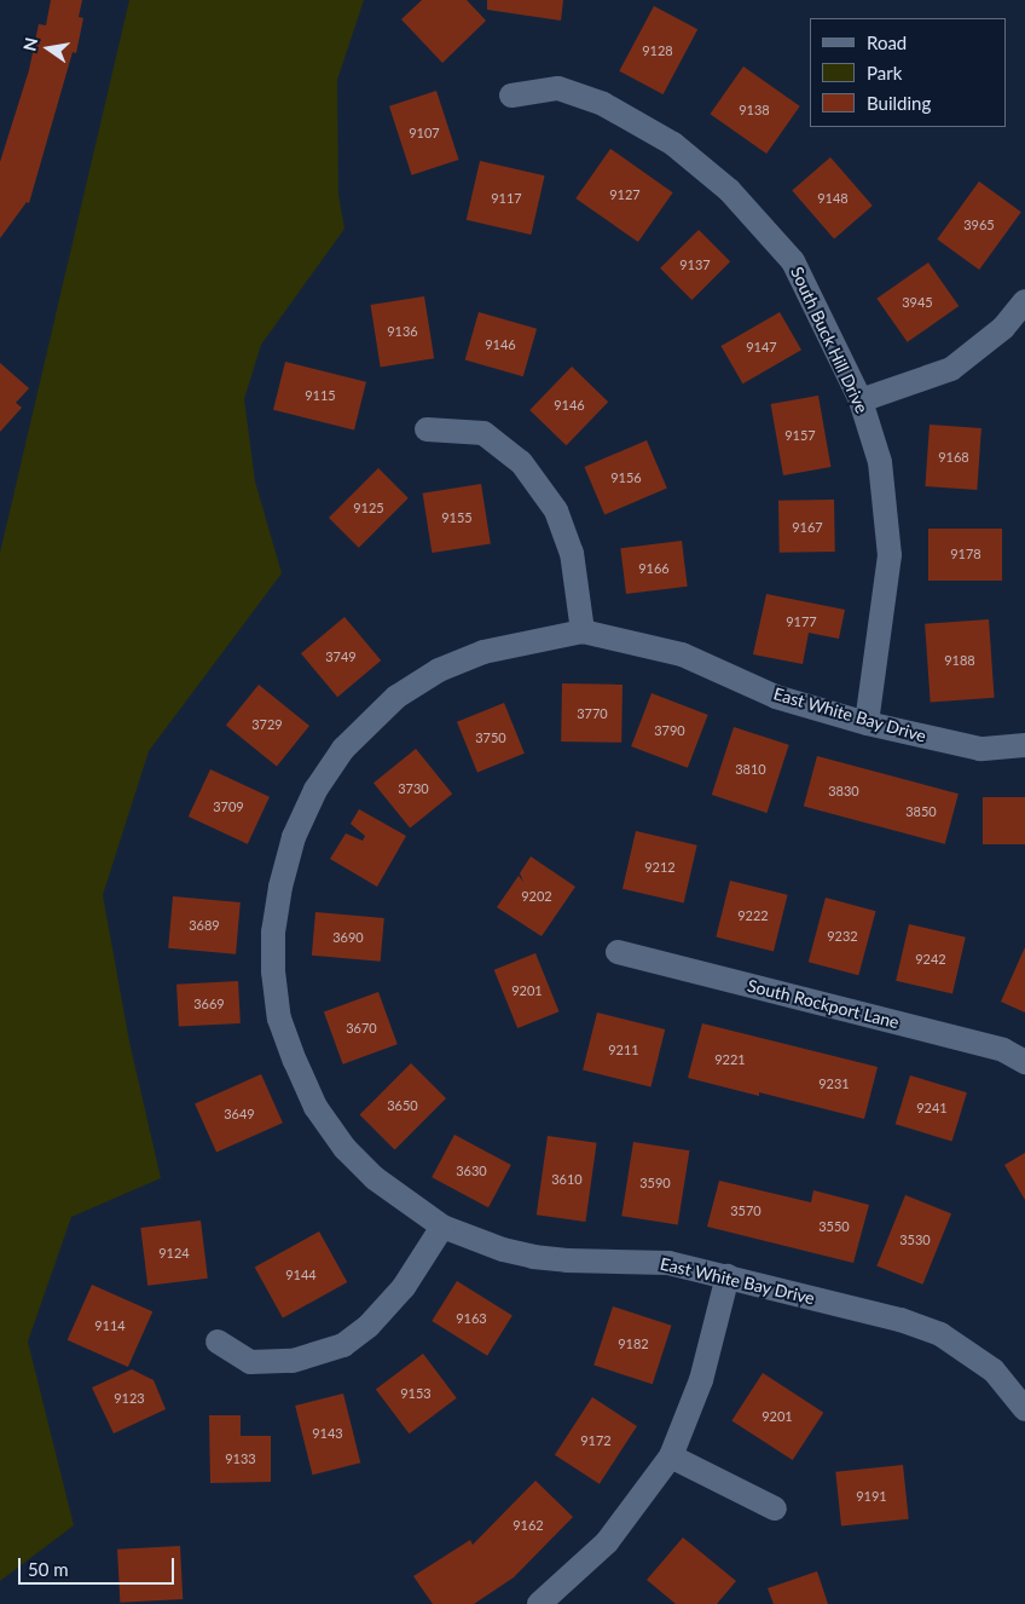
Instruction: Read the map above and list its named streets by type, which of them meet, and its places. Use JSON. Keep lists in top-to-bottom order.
{
  "streets": {
    "street": ["South Buck Hill Drive", "East White Bay Drive", "South Rockport Lane"]
  },
  "crossings": [
    ["South Buck Hill Drive", "East White Bay Drive"]
  ],
  "house_numbers": [
    "9128",
    "9138",
    "9107",
    "9127",
    "9117",
    "9148",
    "3965",
    "9137",
    "3945",
    "9136",
    "9146",
    "9147",
    "9115",
    "9146",
    "9157",
    "9168",
    "9156",
    "9125",
    "9155",
    "9167",
    "9178",
    "9166",
    "9177",
    "3749",
    "9188",
    "3770",
    "3729",
    "3790",
    "3750",
    "3810",
    "3730",
    "3830",
    "3709",
    "3850",
    "9212",
    "9202",
    "9222",
    "3689",
    "9232",
    "3690",
    "9242",
    "9201",
    "3669",
    "3670",
    "9211",
    "9221",
    "9231",
    "3650",
    "9241",
    "3649",
    "3630",
    "3610",
    "3590",
    "3570",
    "3550",
    "3530",
    "9124",
    "9144",
    "9163",
    "9114",
    "9182",
    "9153",
    "9123",
    "9201",
    "9143",
    "9172",
    "9133",
    "9191",
    "9162"
  ],
  "legend": ["Road", "Park", "Building"],
  "scale_bar": "50 m",
  "north": "left"
}
